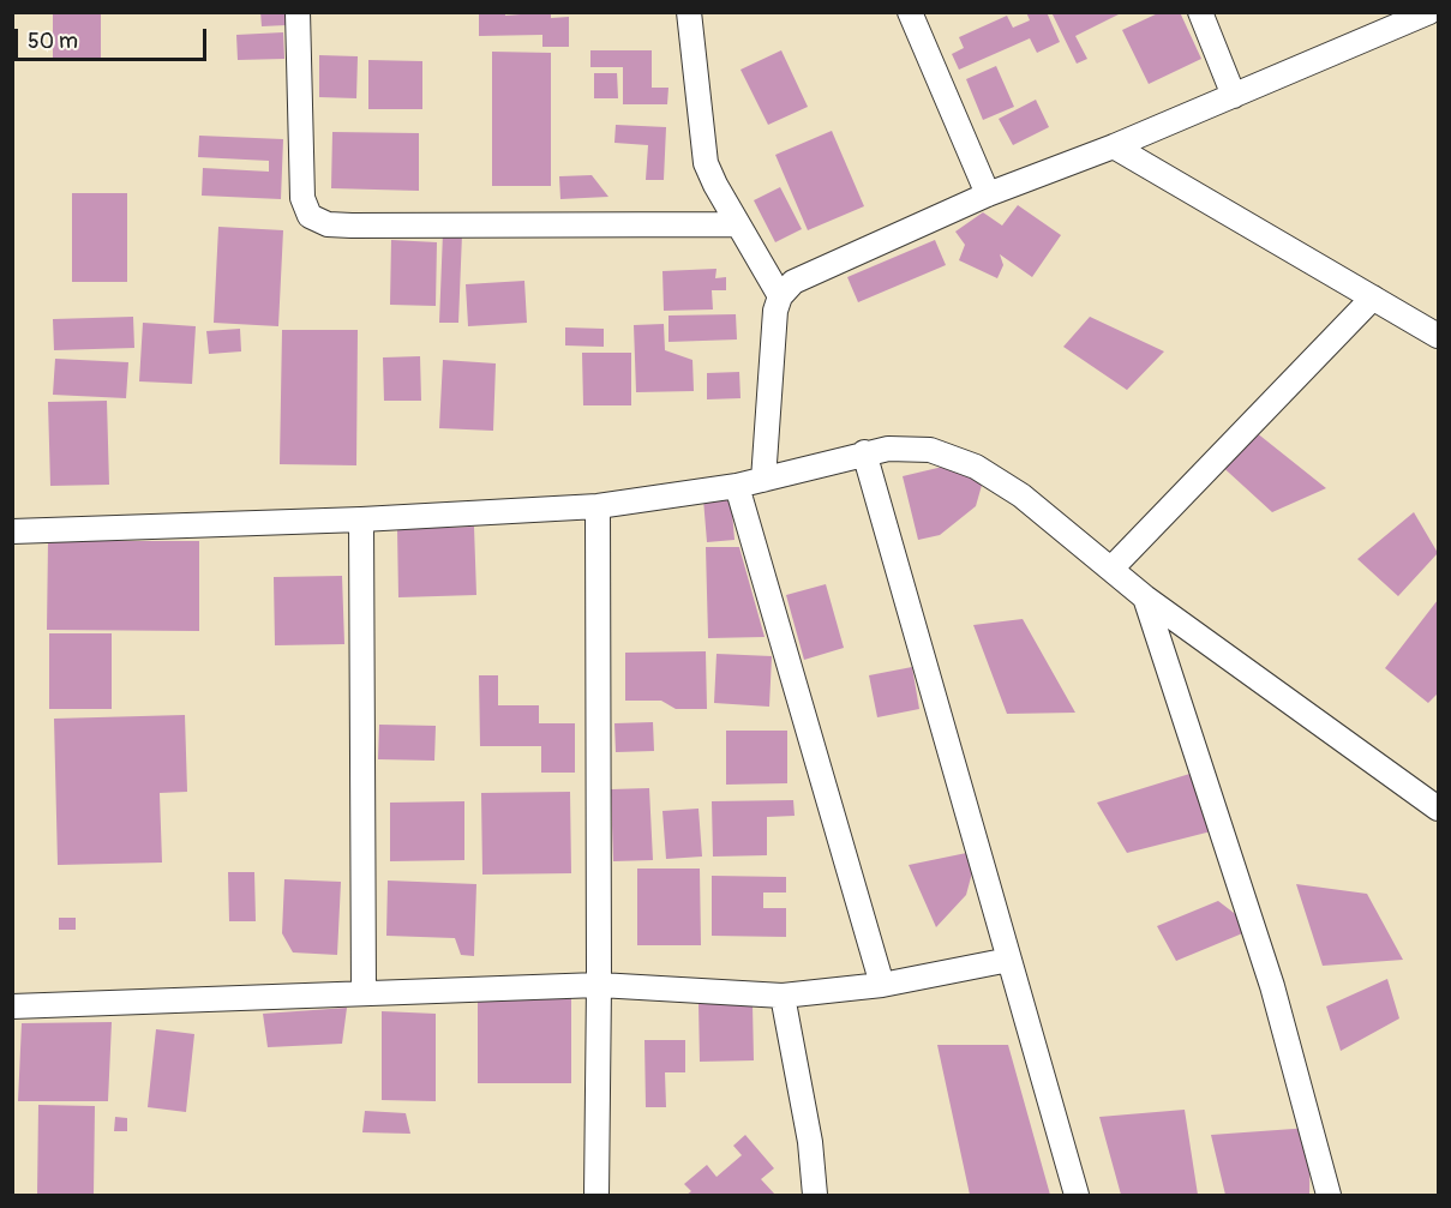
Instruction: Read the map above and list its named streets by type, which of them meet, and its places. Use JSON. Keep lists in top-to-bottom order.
{
  "scale_bar": "50 m"
}
